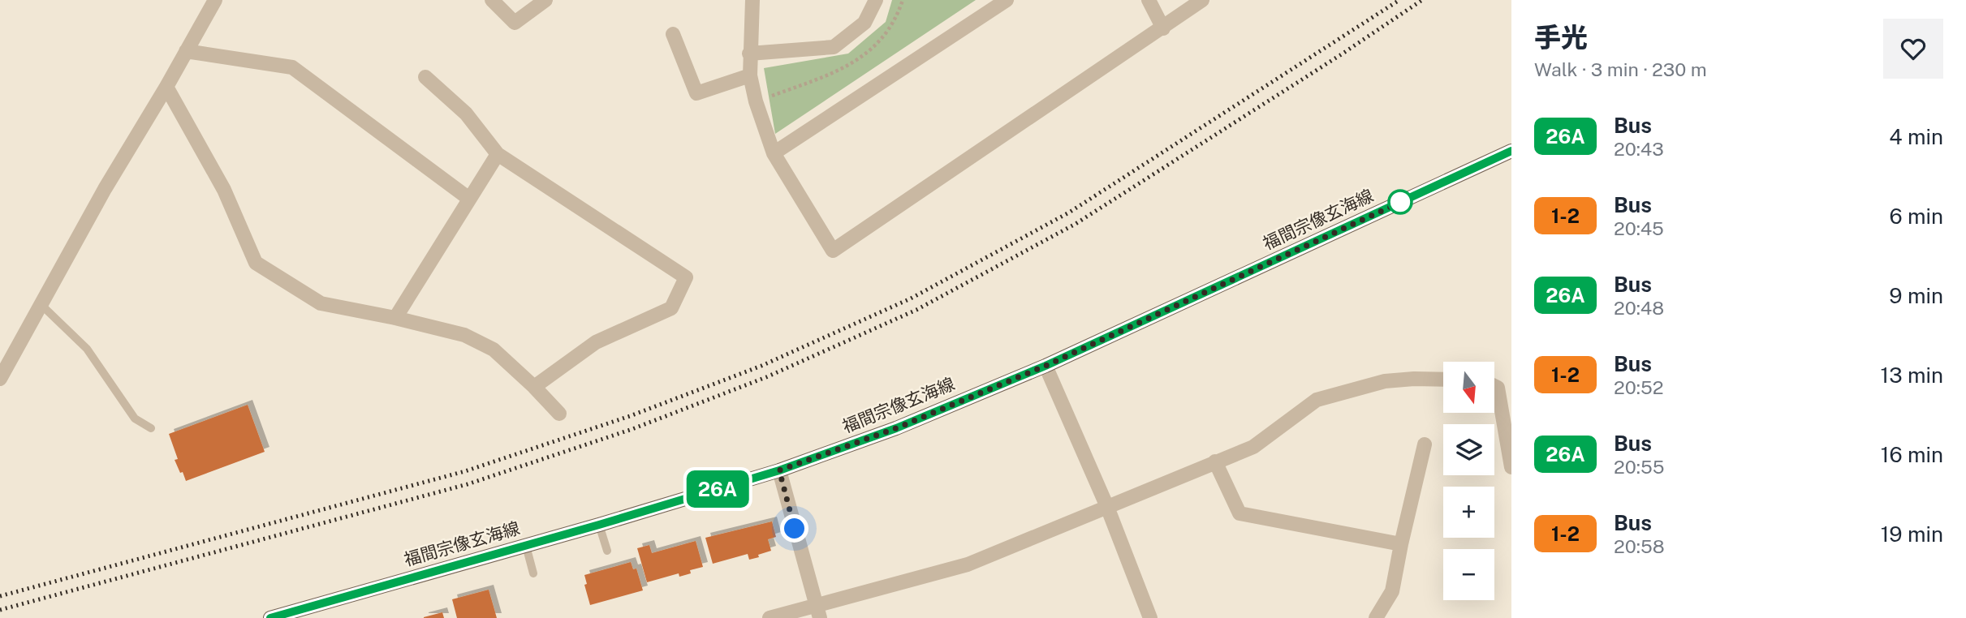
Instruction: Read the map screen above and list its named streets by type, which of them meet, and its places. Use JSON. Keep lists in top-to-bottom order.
{
  "streets": {
    "main road": ["福間宗像玄海線"]
  },
  "lines": ["bus line 26A"],
  "north": "bottom",
  "page": {
    "on_map": "26A",
    "heading": ["手光", "Walk · 3 min · 230 m"],
    "list": [
      {
        "mark": "26A",
        "name": "Bus",
        "note": "20:43",
        "value": "4 min"
      },
      {
        "mark": "1-2",
        "name": "Bus",
        "note": "20:45",
        "value": "6 min"
      },
      {
        "mark": "26A",
        "name": "Bus",
        "note": "20:48",
        "value": "9 min"
      },
      {
        "mark": "1-2",
        "name": "Bus",
        "note": "20:52",
        "value": "13 min"
      },
      {
        "mark": "26A",
        "name": "Bus",
        "note": "20:55",
        "value": "16 min"
      },
      {
        "mark": "1-2",
        "name": "Bus",
        "note": "20:58",
        "value": "19 min"
      }
    ],
    "map_buttons": ["+", "−"]
  }
}
